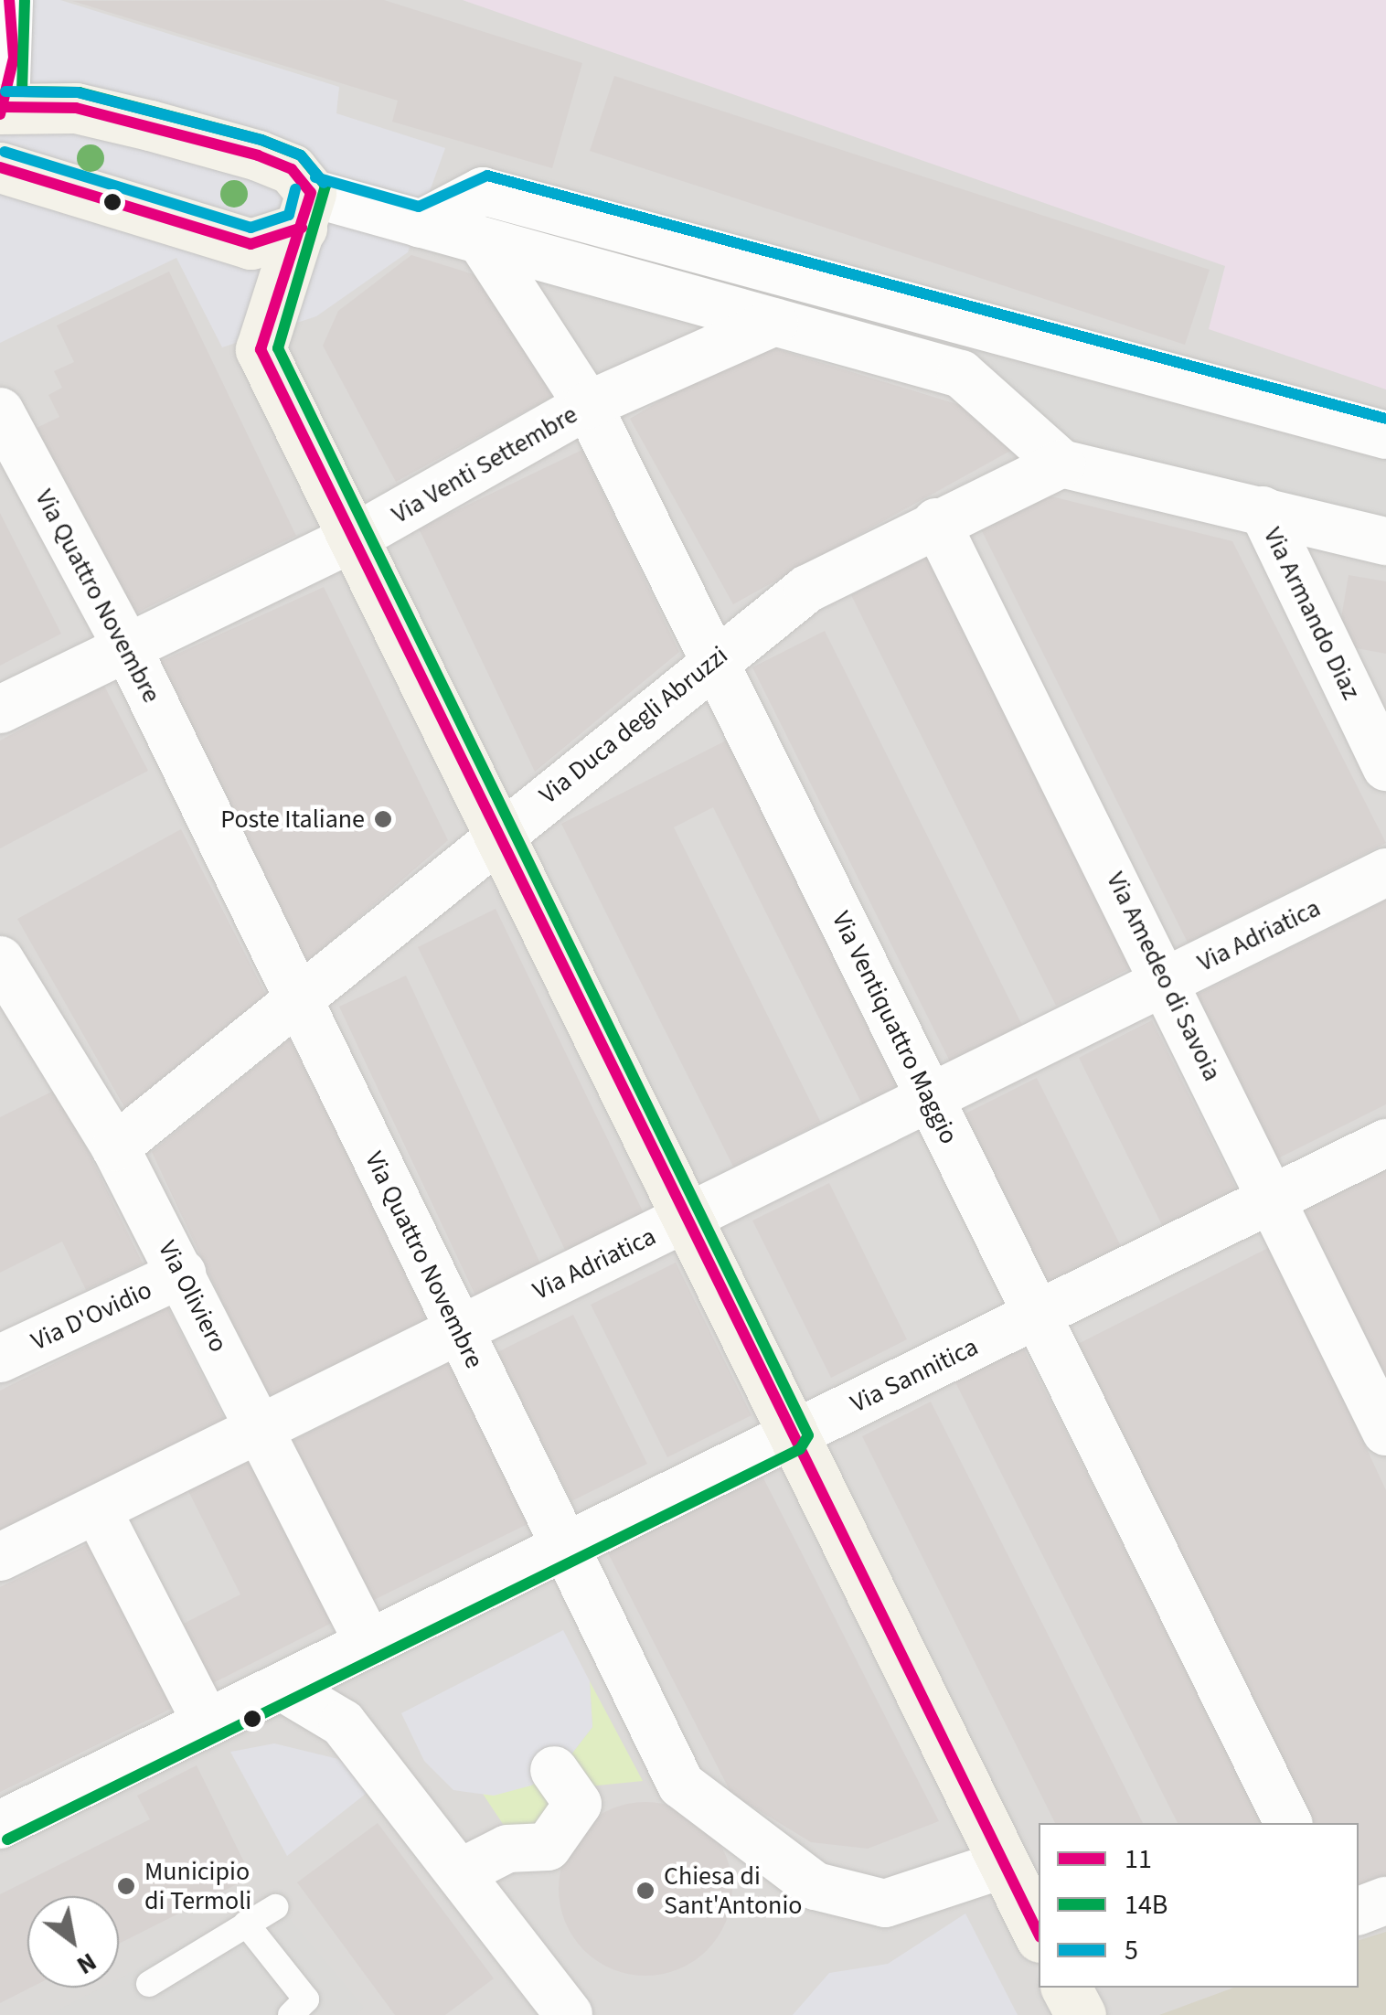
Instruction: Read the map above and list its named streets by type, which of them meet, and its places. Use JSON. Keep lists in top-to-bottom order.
{
  "streets": {
    "street": [
      "Via Venti Settembre",
      "Via Quattro Novembre",
      "Via Armando Diaz",
      "Via Duca degli Abruzzi",
      "Via Adriatica",
      "Via Amedeo di Savoia",
      "Via Ventiquattro Maggio",
      "Via Oliviero",
      "Via D'Ovidio",
      "Via Sannitica"
    ]
  },
  "crossings": [
    ["Via Venti Settembre", "Via Quattro Novembre"],
    ["Via Venti Settembre", "Via Ventiquattro Maggio"],
    ["Via Quattro Novembre", "Via Duca degli Abruzzi"],
    ["Via Quattro Novembre", "Via Adriatica"],
    ["Via Quattro Novembre", "Via Sannitica"],
    ["Via Duca degli Abruzzi", "Via Amedeo di Savoia"],
    ["Via Duca degli Abruzzi", "Via Ventiquattro Maggio"],
    ["Via Duca degli Abruzzi", "Via Oliviero"],
    ["Via Adriatica", "Via Amedeo di Savoia"],
    ["Via Adriatica", "Via Ventiquattro Maggio"],
    ["Via Adriatica", "Via Oliviero"],
    ["Via Amedeo di Savoia", "Via Sannitica"],
    ["Via Ventiquattro Maggio", "Via Sannitica"],
    ["Via Oliviero", "Via D'Ovidio"],
    ["Via Oliviero", "Via Sannitica"]
  ],
  "places": ["Poste Italiane", "Municipio di Termoli", "Chiesa di Sant'Antonio"],
  "lines": ["transit line 11", "transit line 14B", "transit line 5"],
  "legend": ["11", "14B", "5"],
  "north": "bottom right"
}
